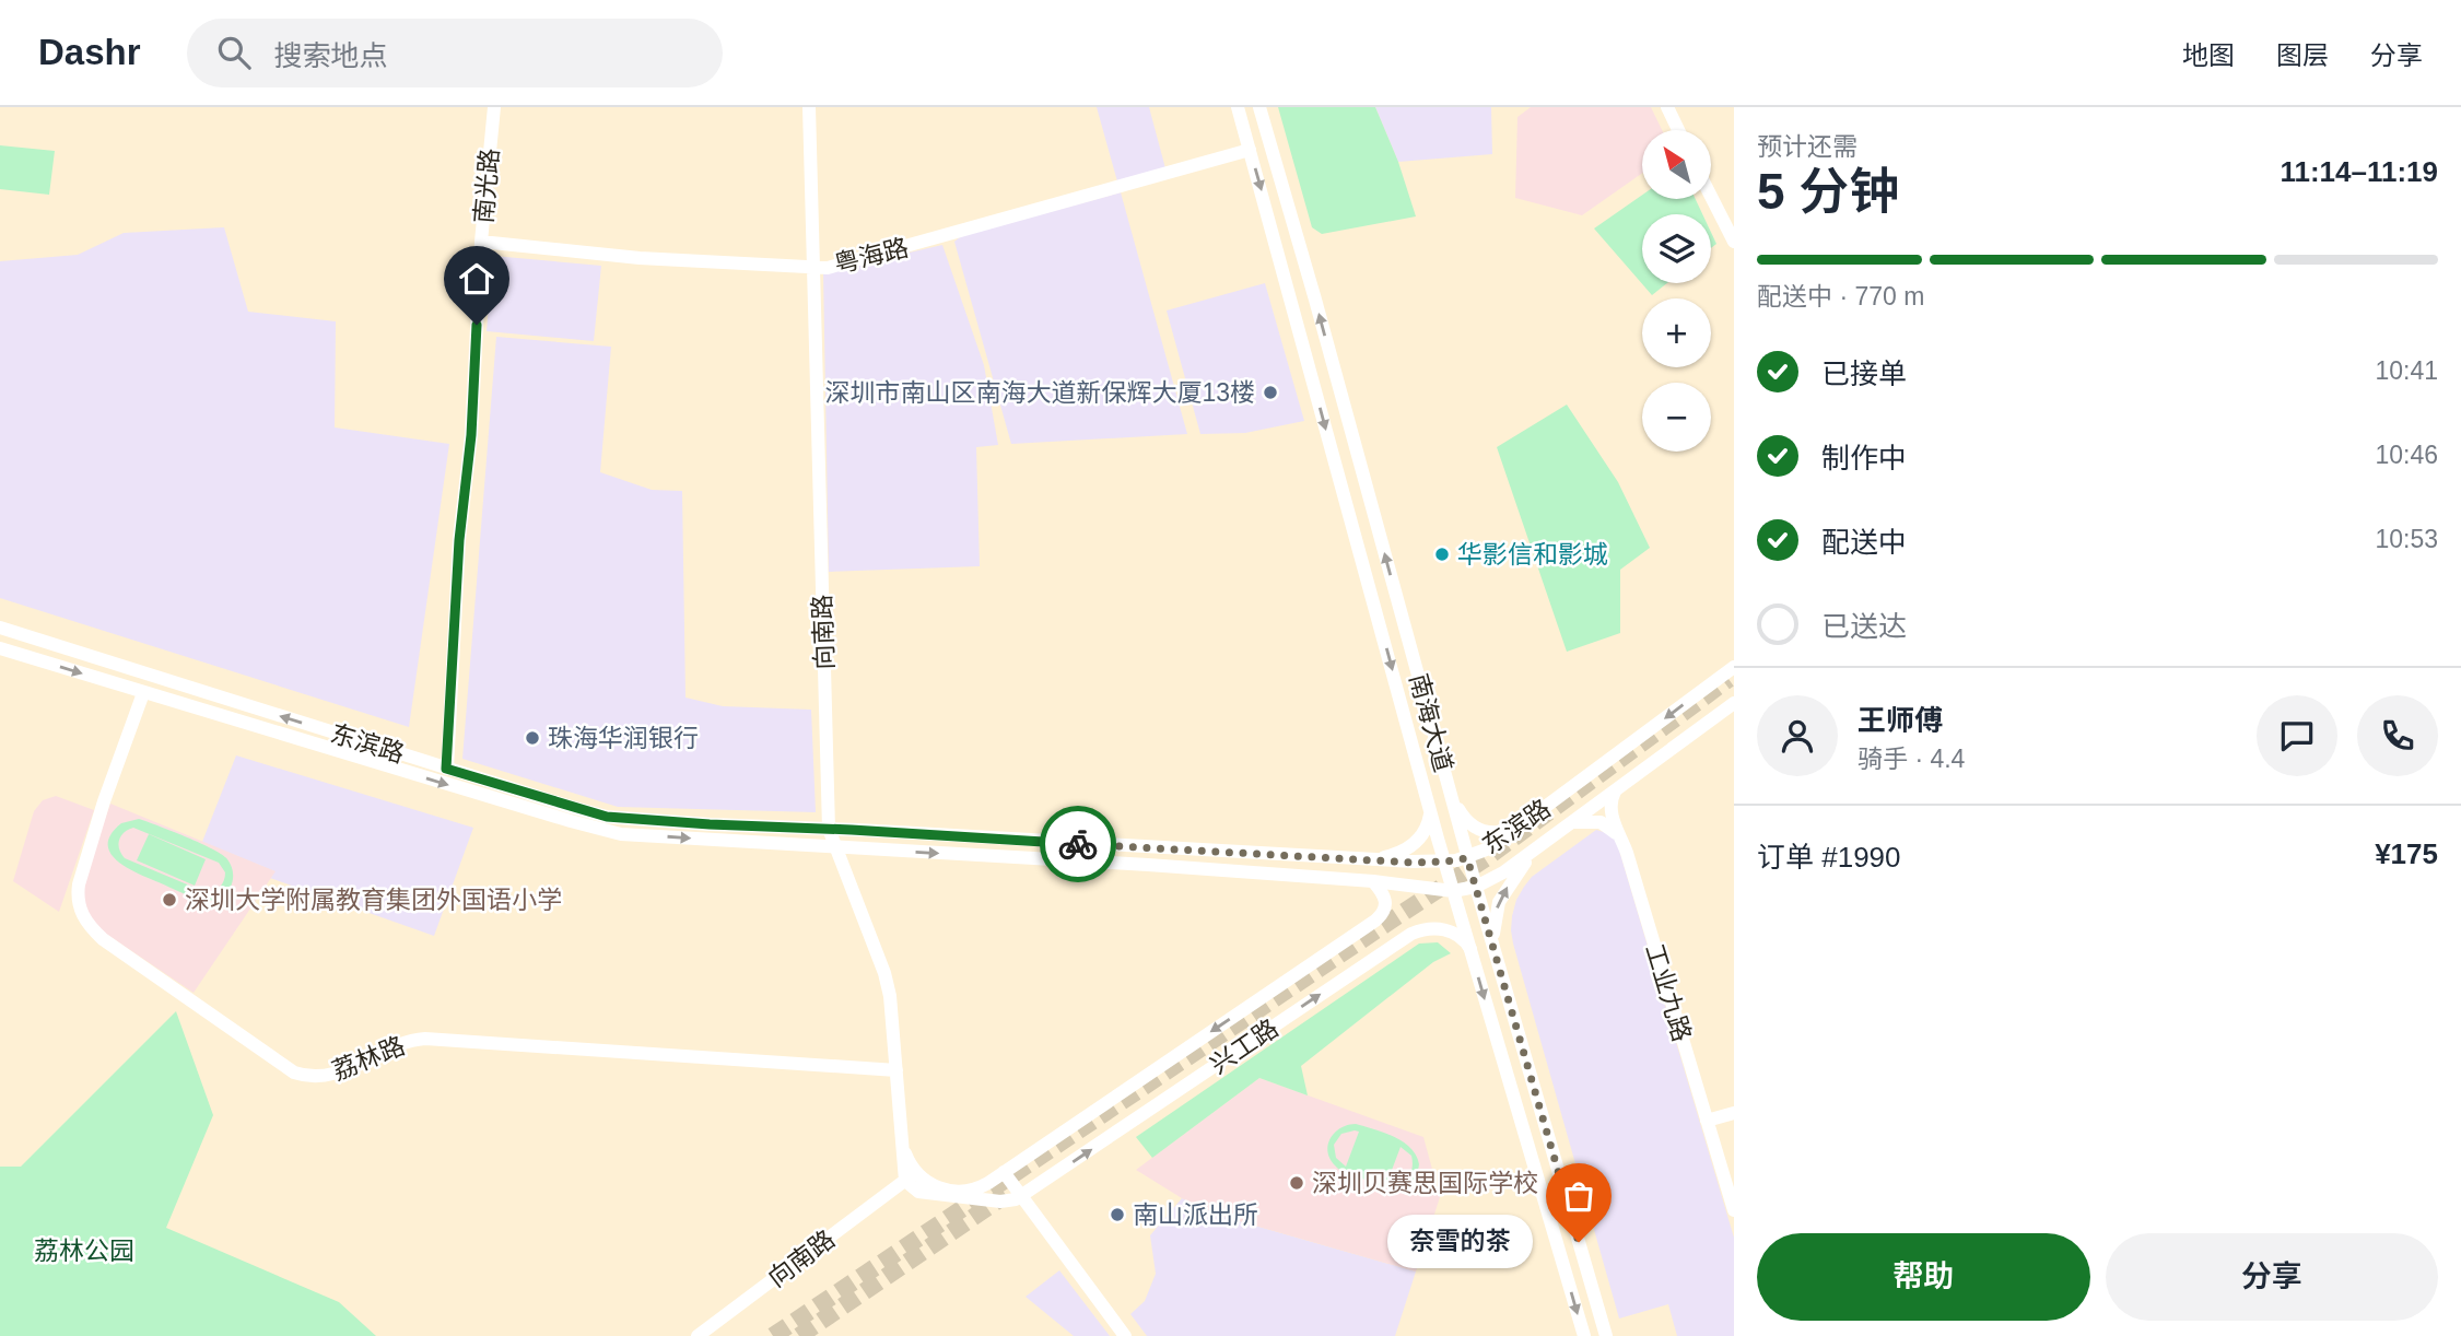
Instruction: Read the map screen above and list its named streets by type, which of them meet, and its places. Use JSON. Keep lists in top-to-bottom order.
{
  "streets": {
    "main road": [
      "南光路",
      "粤海路",
      "向南路",
      "南海大道",
      "东滨路",
      "工业九路",
      "兴工路",
      "荔林路"
    ]
  },
  "crossings": [
    ["南光路", "粤海路"],
    ["南光路", "东滨路"],
    ["粤海路", "向南路"],
    ["粤海路", "南海大道"],
    ["向南路", "东滨路"],
    ["向南路", "兴工路"],
    ["向南路", "荔林路"],
    ["南海大道", "东滨路"],
    ["南海大道", "兴工路"],
    ["东滨路", "工业九路"],
    ["东滨路", "兴工路"],
    ["东滨路", "荔林路"]
  ],
  "parks": ["荔林公园"],
  "places": [
    "深圳市南山区南海大道新保辉大厦13楼",
    "华影信和影城",
    "珠海华润银行",
    "深圳大学附属教育集团外国语小学",
    "深圳贝赛思国际学校",
    "南山派出所",
    "奈雪的茶"
  ],
  "north": "top left",
  "page": {
    "header": "Dashr",
    "search": "搜索地点",
    "nav": ["地图", "图层", "分享"],
    "heading": ["5 分钟", "预计还需", "11:14–11:19"],
    "panel": [
      "王师傅",
      "骑手 · 4.4",
      "订单 #1990",
      "¥175"
    ],
    "map_buttons": ["+", "−"],
    "bar": "配送中 · 770 m",
    "list": [
      ["已接单", "10:41"],
      ["制作中", "10:46"],
      ["配送中", "10:53"],
      "已送达"
    ],
    "bubble": "奈雪的茶",
    "buttons": ["帮助", "分享"]
  }
}
